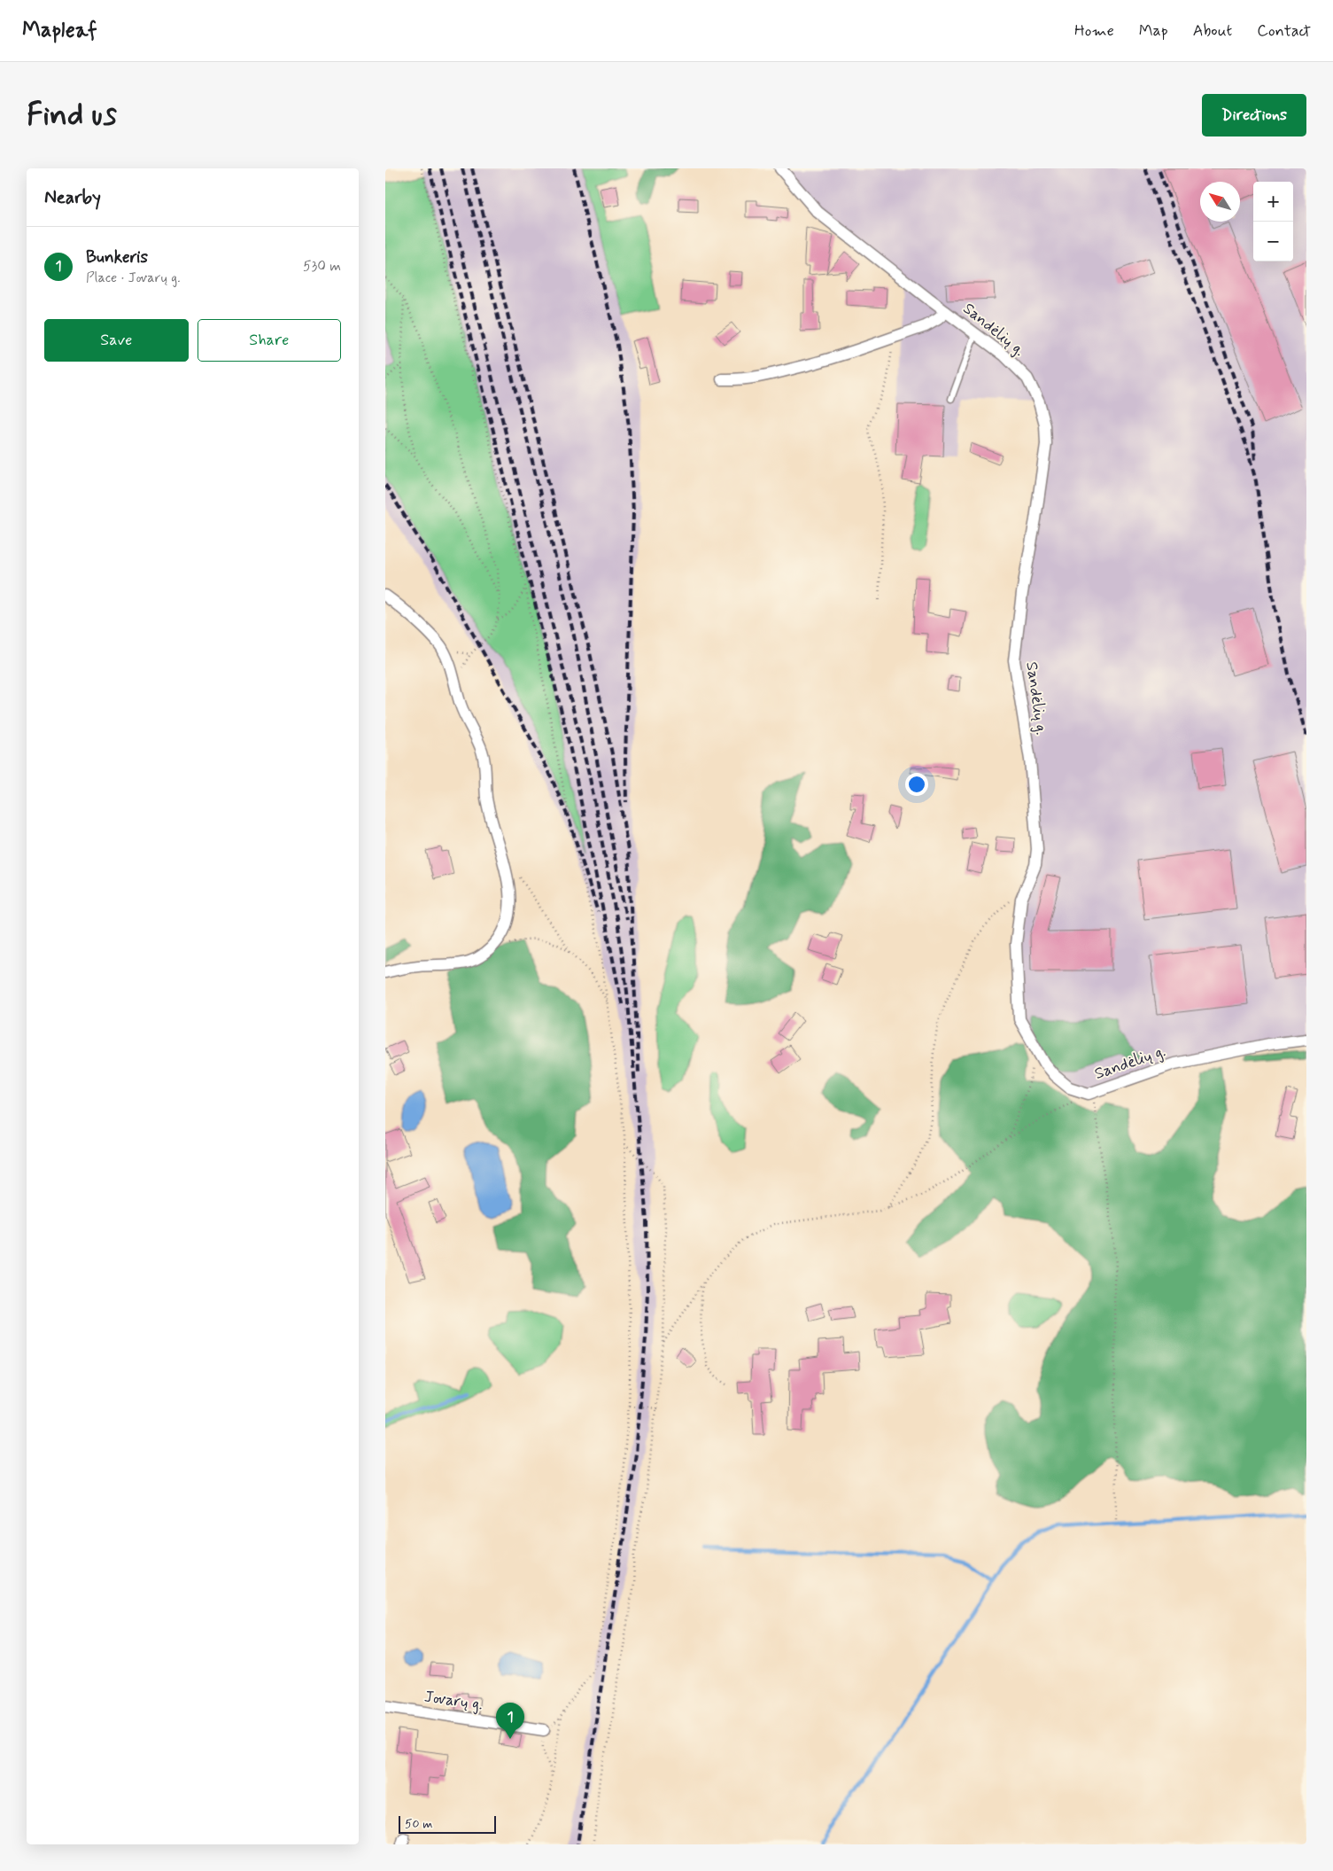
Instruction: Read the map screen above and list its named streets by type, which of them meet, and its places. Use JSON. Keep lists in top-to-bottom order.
{
  "streets": {
    "street": ["Sandėlių g.", "Jovarų g."]
  },
  "scale_bar": "50 m",
  "north": "top left",
  "page": {
    "header": "Mapleaf",
    "nav": [
      "Home",
      "Map",
      "About",
      "Contact"
    ],
    "buttons": [
      "Directions",
      ["Save", "Share"]
    ],
    "title": "Find us",
    "heading": "Nearby",
    "map_buttons": ["+", "−"],
    "list": [
      {
        "mark": "1",
        "name": "Bunkeris",
        "note": "Place · Jovarų g.",
        "value": "530 m"
      }
    ],
    "pins": "1",
    "scale": "50 m"
  }
}
